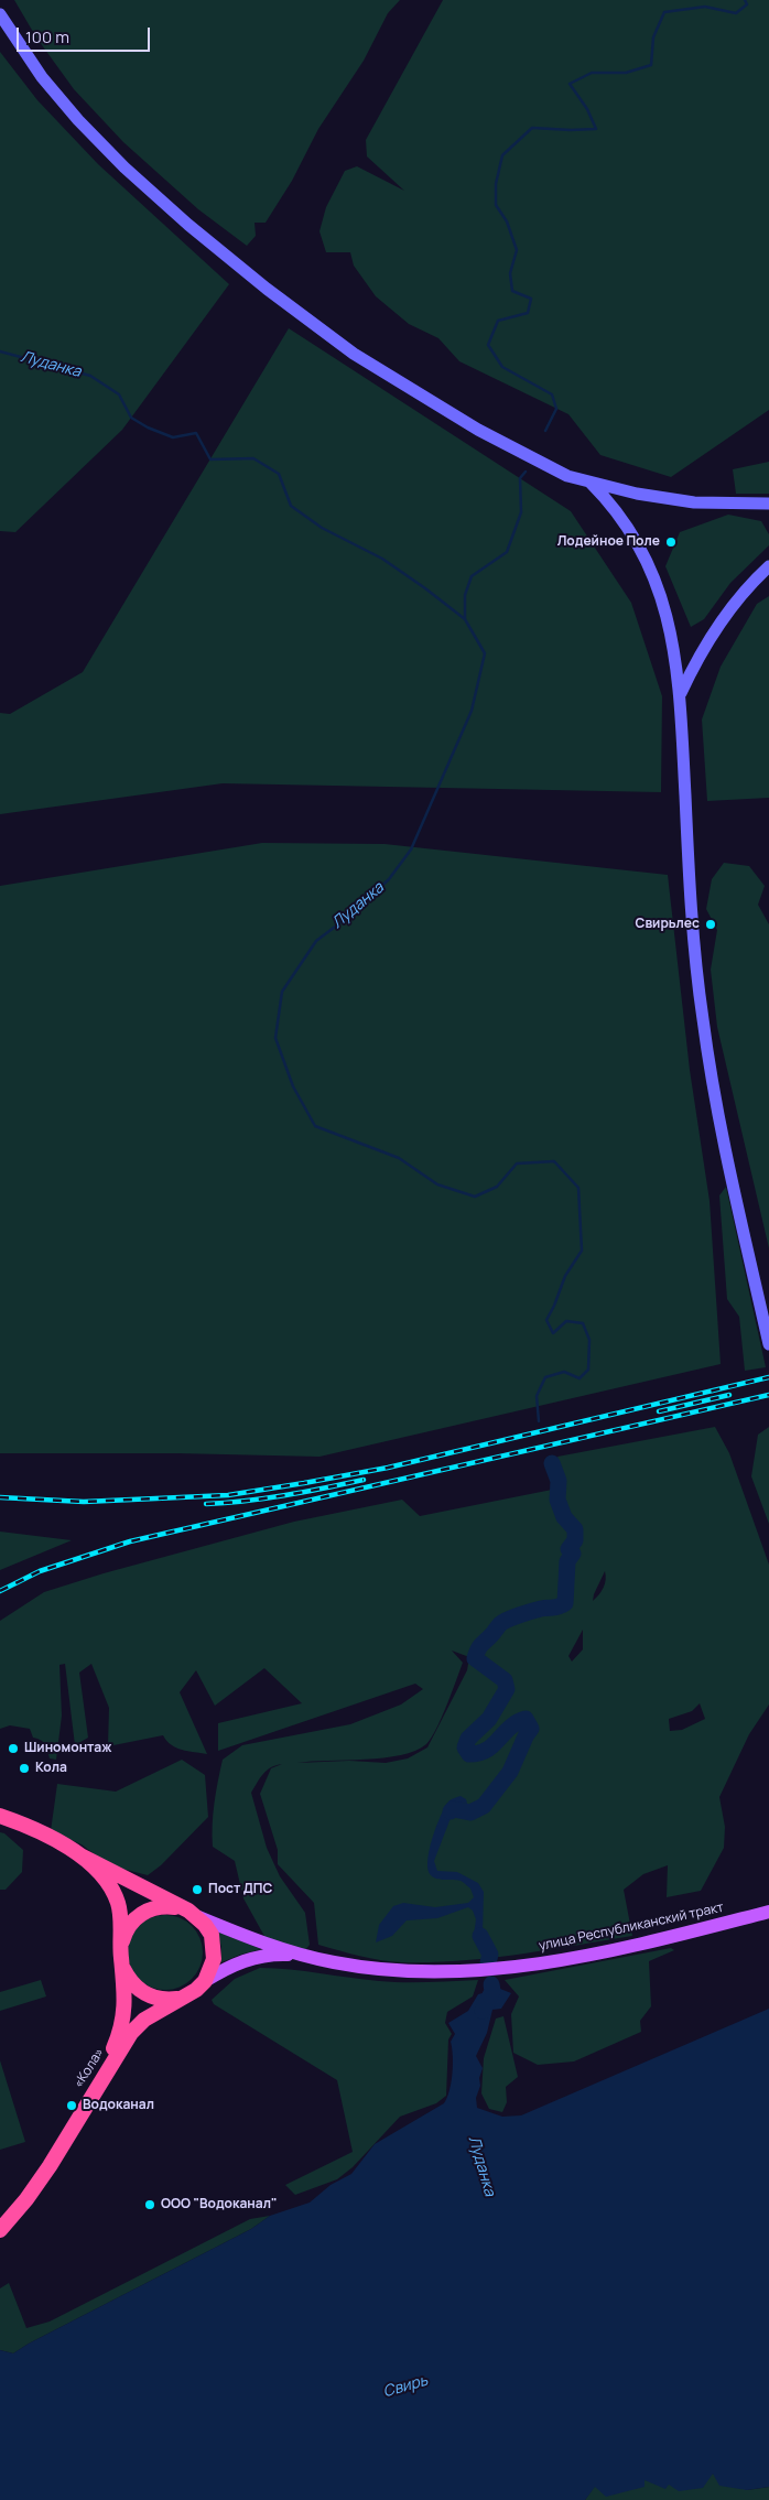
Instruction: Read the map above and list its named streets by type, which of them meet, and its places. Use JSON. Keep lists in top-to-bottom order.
{
  "streets": {
    "highway": ["«Кола»"],
    "main road": ["улица Республиканский тракт"]
  },
  "water": ["Луданка", "Свирь"],
  "places": [
    "Лодейное Поле",
    "Свирьлес",
    "Шиномонтаж",
    "Кола",
    "Пост ДПС",
    "Водоканал",
    "ООО \"Водоканал\""
  ],
  "scale_bar": "100 m"
}
